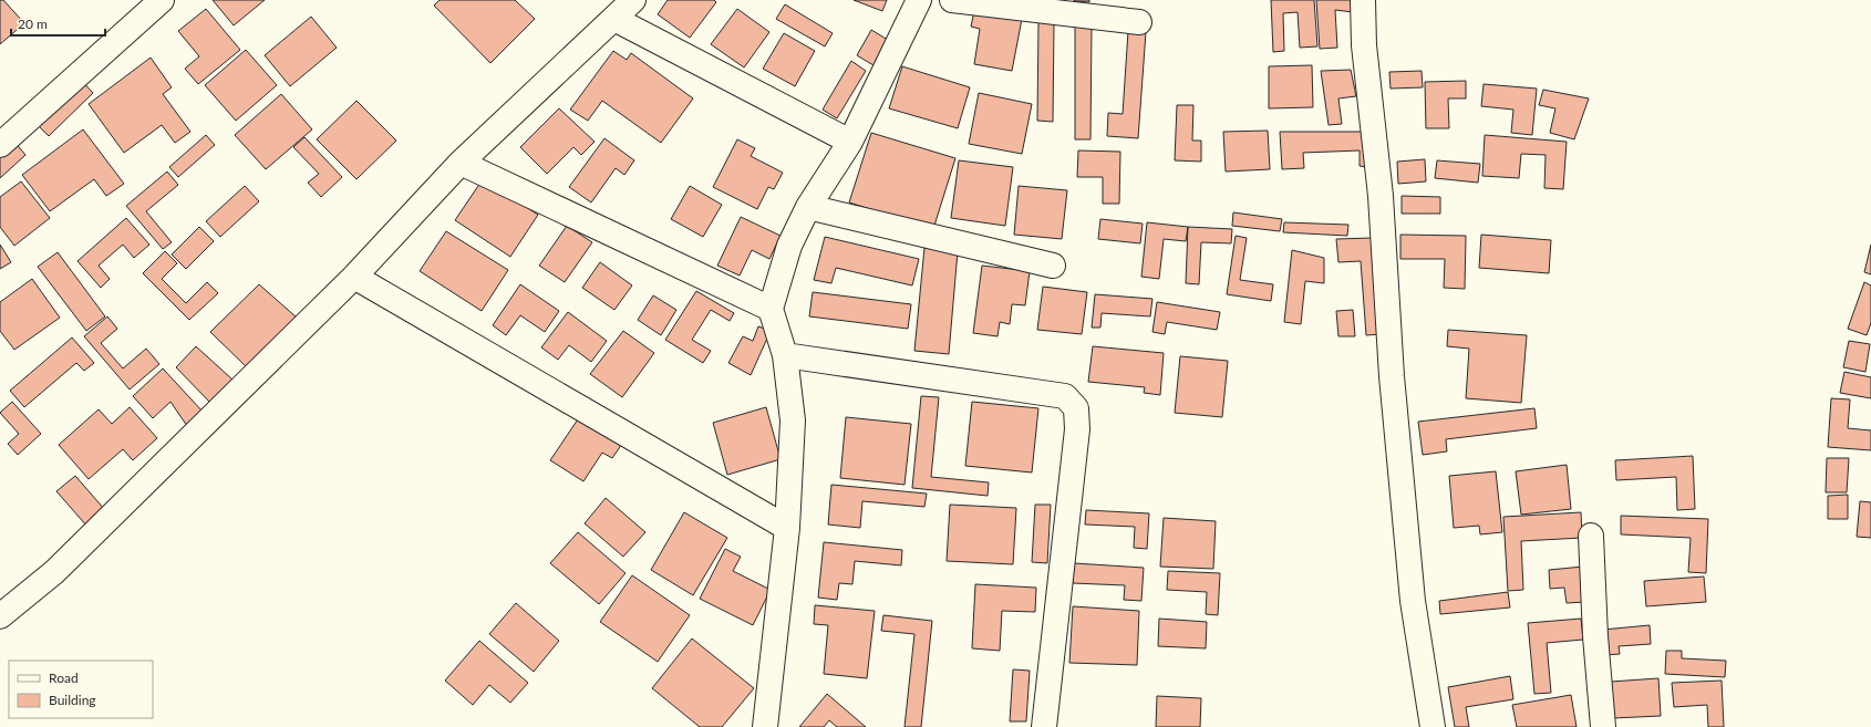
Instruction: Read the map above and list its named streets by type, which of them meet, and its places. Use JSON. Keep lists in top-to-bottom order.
{
  "legend": ["Road", "Building"],
  "scale_bar": "20 m"
}
